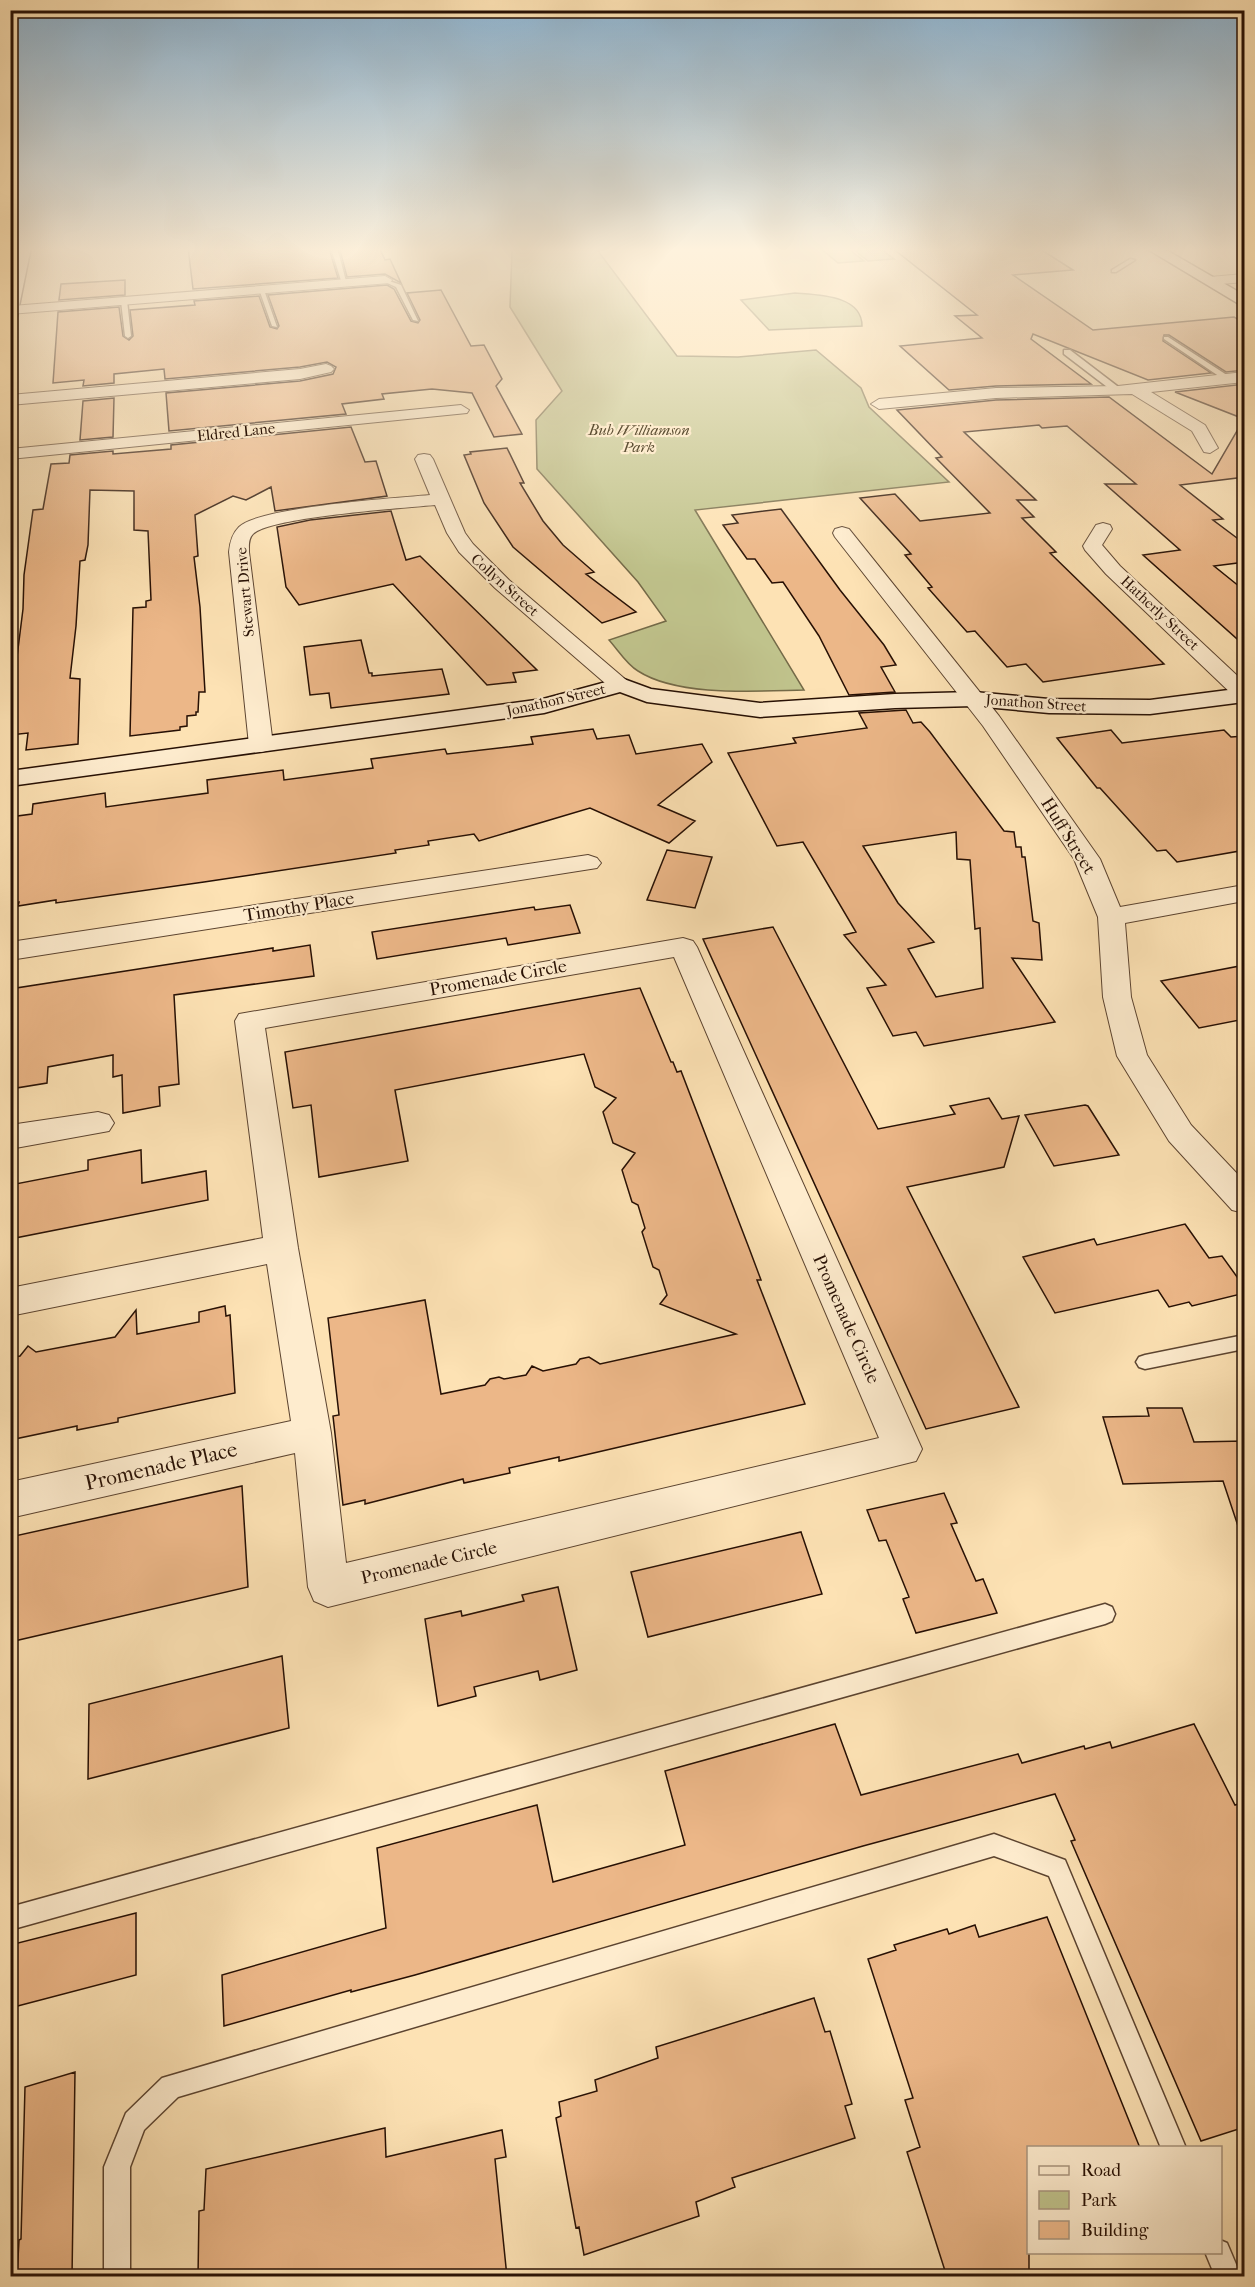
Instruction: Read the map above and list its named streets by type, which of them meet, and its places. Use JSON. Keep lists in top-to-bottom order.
{
  "streets": {
    "street": [
      "Eldred Lane",
      "Collyn Street",
      "Stewart Drive",
      "Hatherly Street",
      "Jonathon Street",
      "Huff Street",
      "Timothy Place",
      "Promenade Circle",
      "Promenade Place"
    ]
  },
  "crossings": [
    ["Collyn Street", "Stewart Drive"],
    ["Collyn Street", "Jonathon Street"],
    ["Stewart Drive", "Jonathon Street"],
    ["Hatherly Street", "Jonathon Street"],
    ["Jonathon Street", "Huff Street"],
    ["Promenade Circle", "Promenade Place"]
  ],
  "parks": ["Bub Williamson Park"],
  "legend": ["Road", "Park", "Building"]
}
